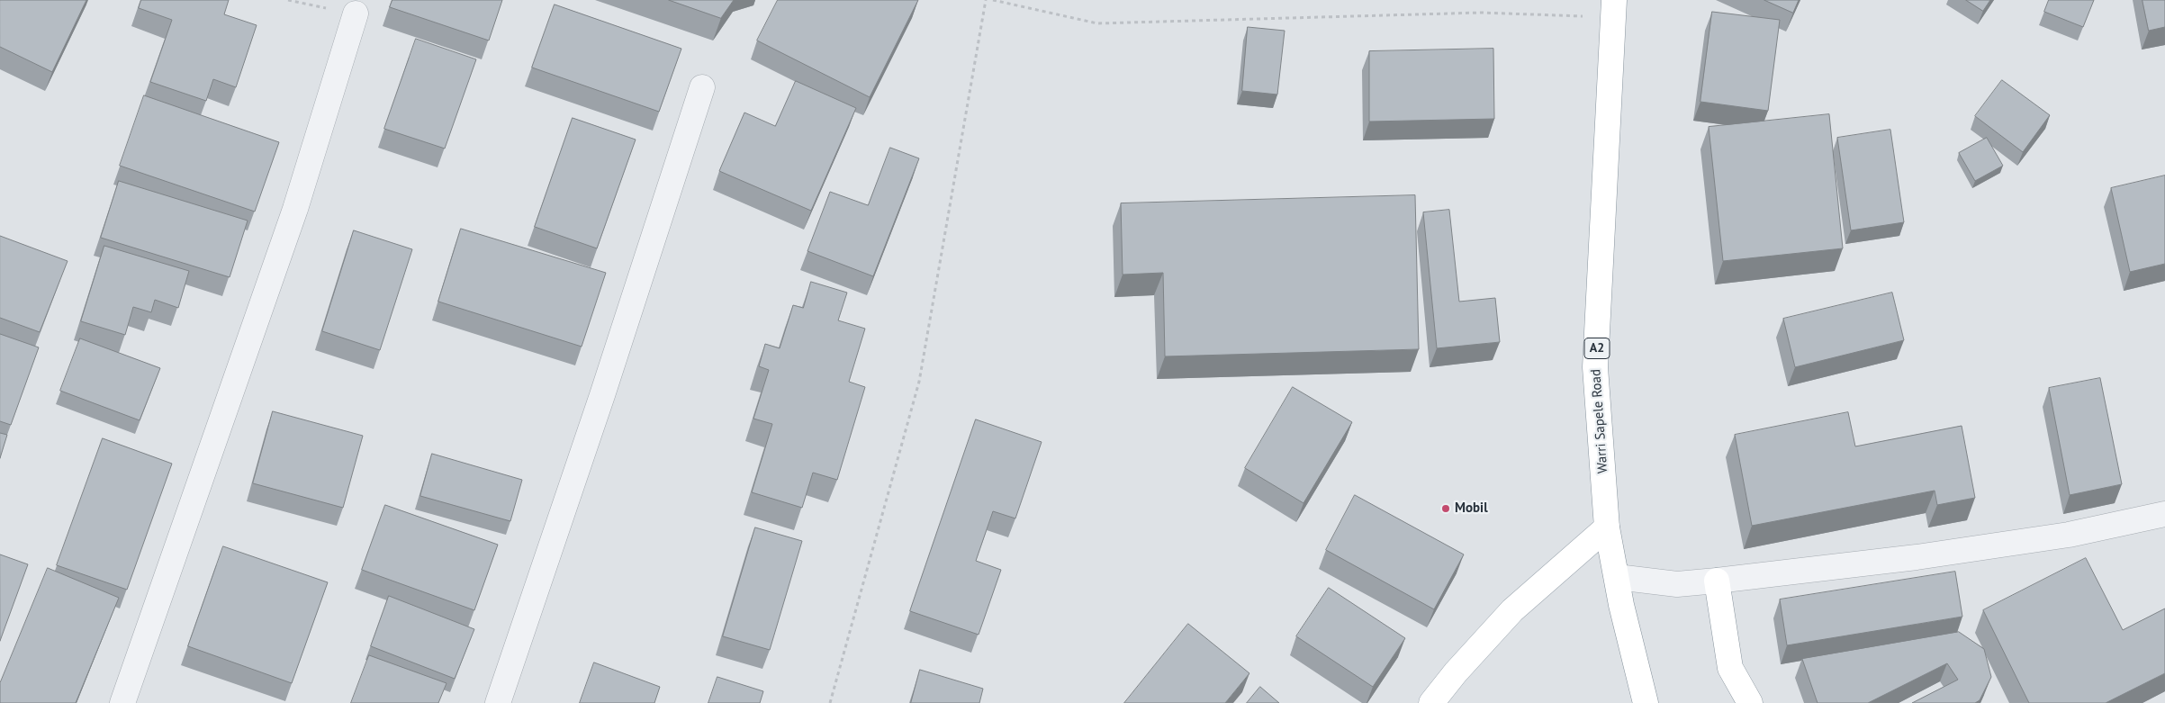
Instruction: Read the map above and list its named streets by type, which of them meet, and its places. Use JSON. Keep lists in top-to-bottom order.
{
  "streets": {
    "main road": ["A2", "Warri Sapele Road"]
  },
  "places": ["Mobil"]
}
